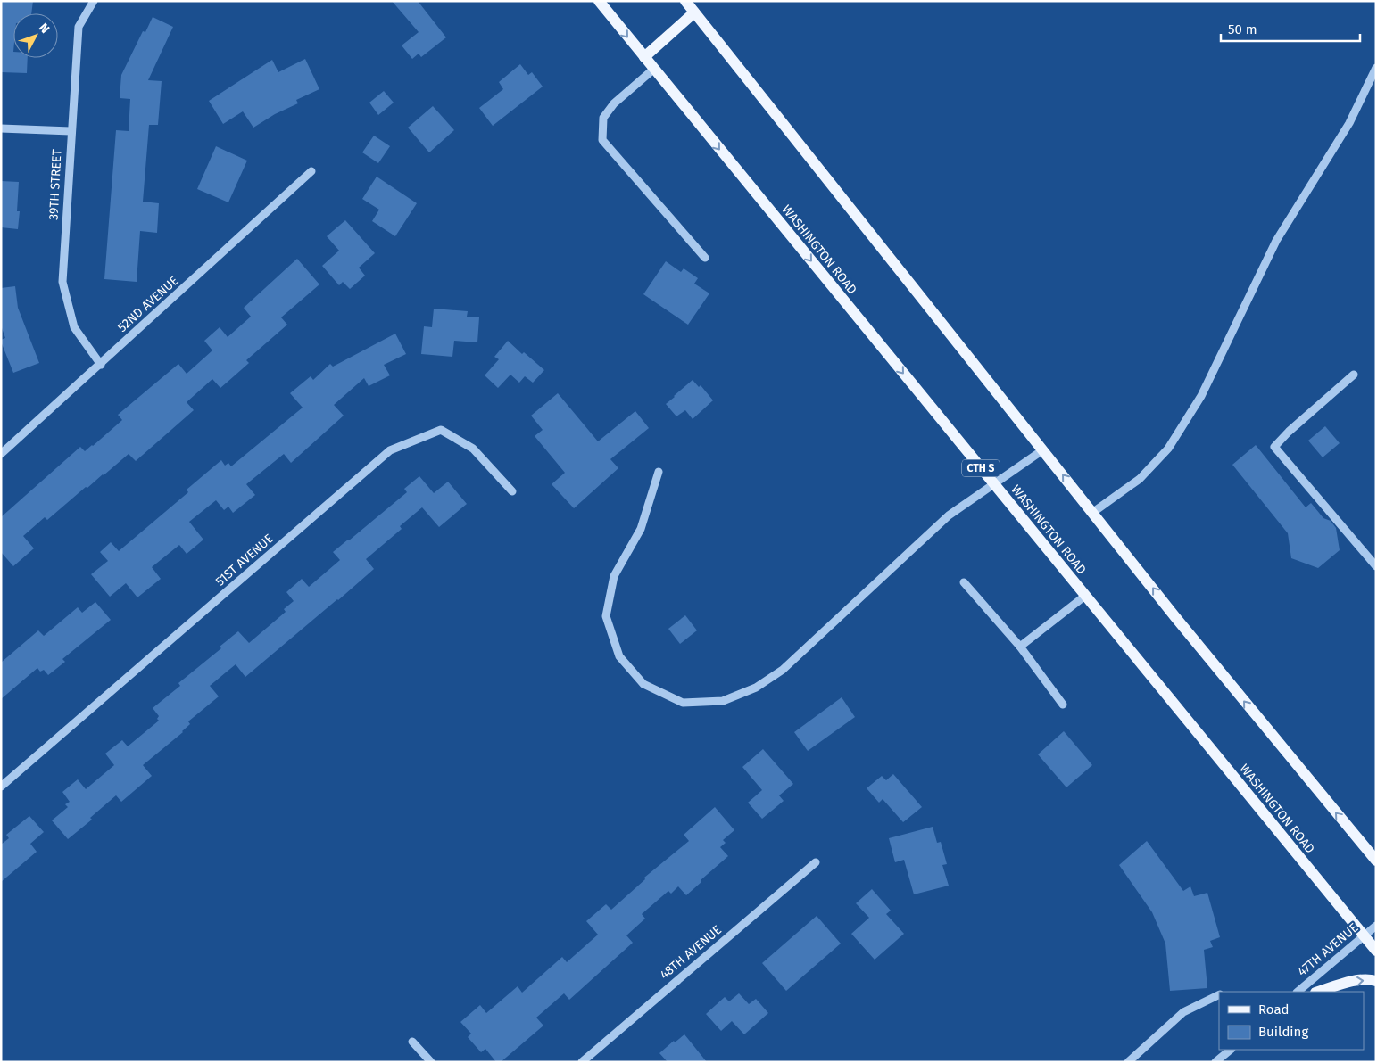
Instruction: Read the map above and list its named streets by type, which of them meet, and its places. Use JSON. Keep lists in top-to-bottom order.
{
  "streets": {
    "main road": ["WASHINGTON ROAD", "CTH S"],
    "street": [
      "39TH STREET",
      "52ND AVENUE",
      "51ST AVENUE",
      "47TH AVENUE",
      "48TH AVENUE"
    ]
  },
  "crossings": [
    ["39TH STREET", "52ND AVENUE"],
    ["WASHINGTON ROAD", "47TH AVENUE"]
  ],
  "legend": ["Road", "Building"],
  "scale_bar": "50 m",
  "north": "top right"
}
